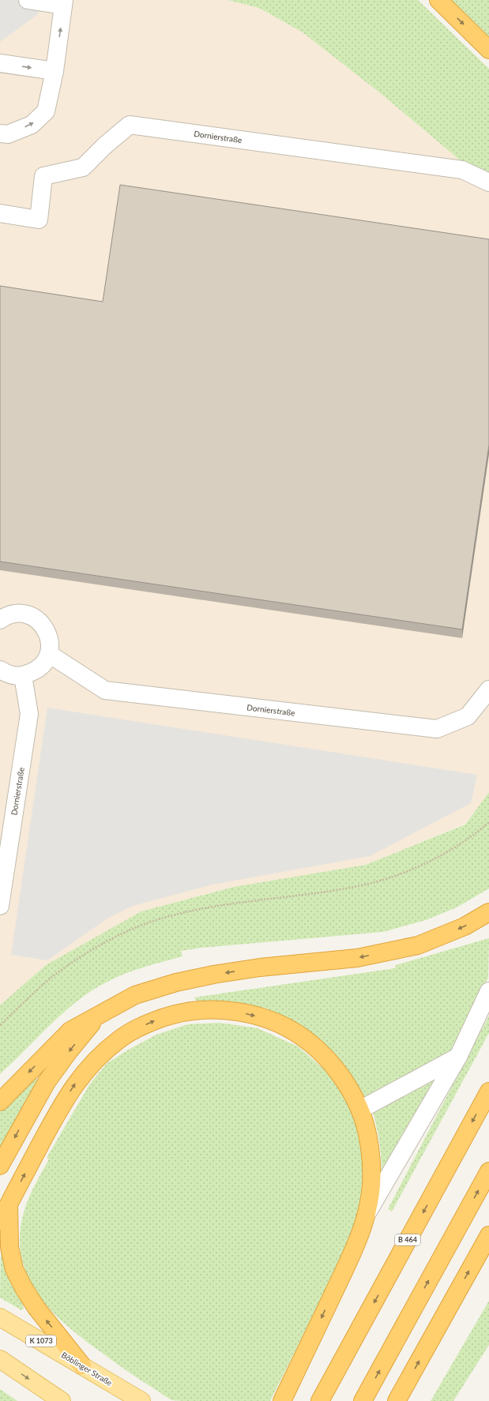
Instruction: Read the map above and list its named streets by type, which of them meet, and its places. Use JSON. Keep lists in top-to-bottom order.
{
  "streets": {
    "highway": ["B 464"],
    "main road": ["K 1073", "Böblinger Straße"],
    "lane": ["Dornierstraße"]
  }
}
